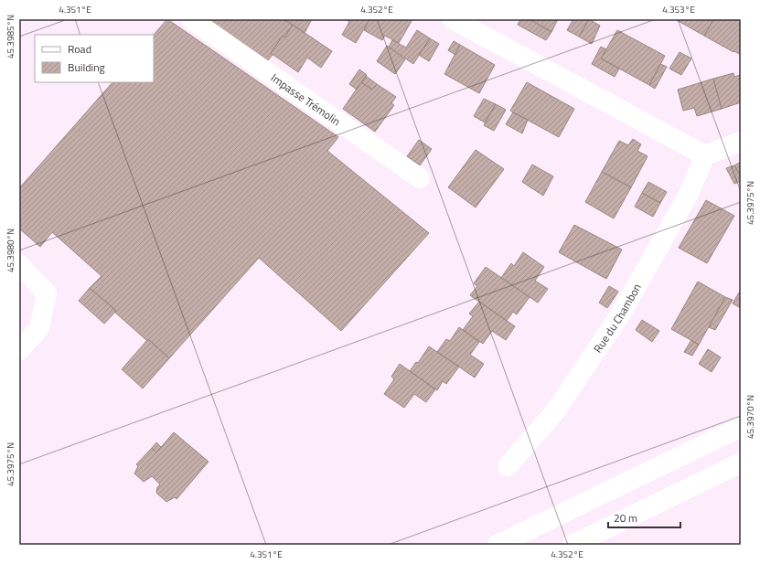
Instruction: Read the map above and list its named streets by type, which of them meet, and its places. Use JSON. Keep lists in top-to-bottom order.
{
  "streets": {
    "main road": ["Impasse Trémolin", "Rue du Chambon"]
  },
  "legend": ["Road", "Building"],
  "scale_bar": "20 m",
  "coordinates": [
    "4.351°E",
    "4.352°E",
    "4.353°E",
    "45.3985°N",
    "45.3975°N",
    "45.3980°N",
    "45.3970°N"
  ]
}
